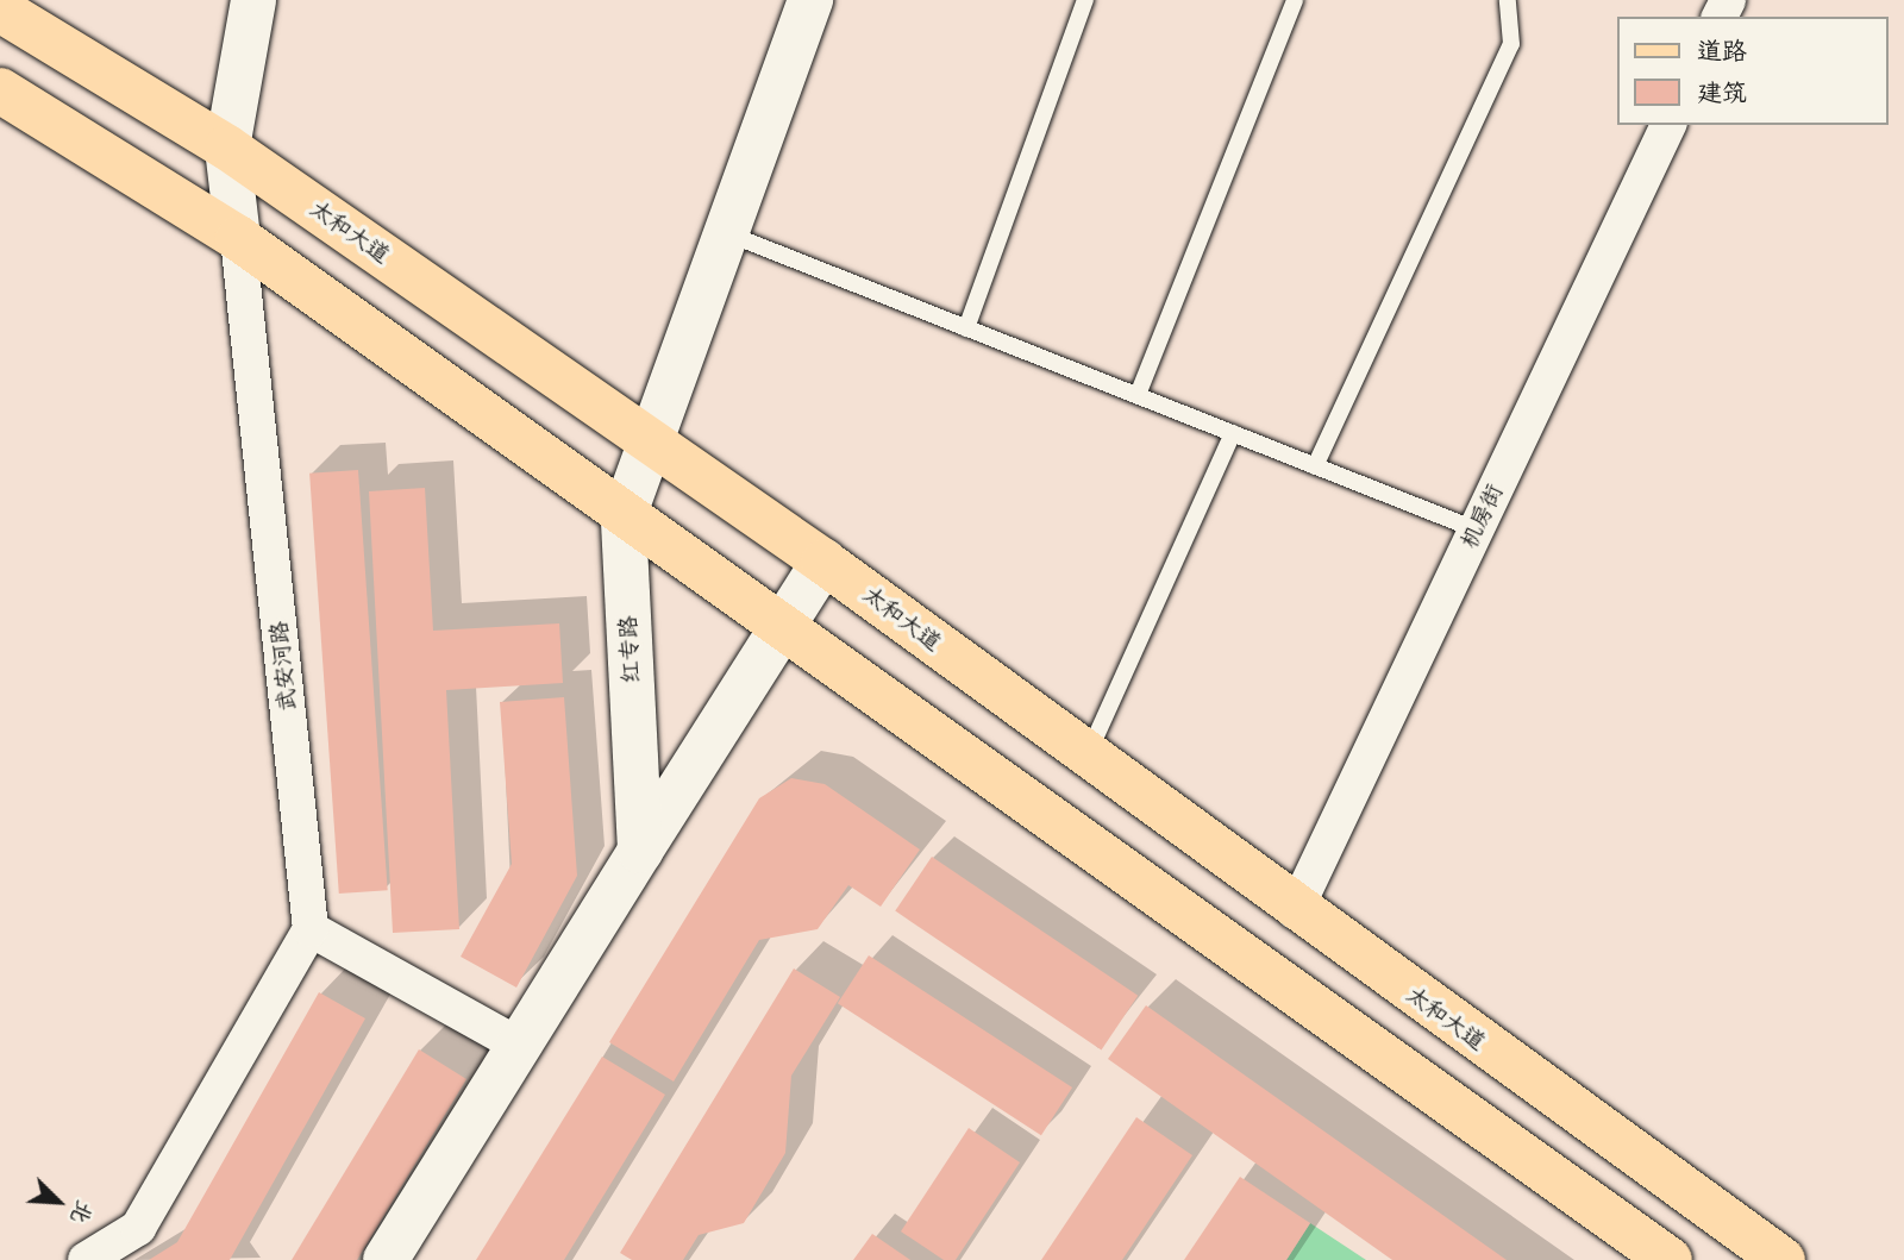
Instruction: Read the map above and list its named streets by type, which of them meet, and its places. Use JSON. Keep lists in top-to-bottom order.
{
  "streets": {
    "main road": ["太和大道"],
    "street": ["机房街", "红专路", "武安河路"]
  },
  "crossings": [
    ["太和大道", "机房街"],
    ["太和大道", "红专路"],
    ["太和大道", "武安河路"]
  ],
  "legend": ["道路", "建筑"],
  "north": "bottom right"
}
